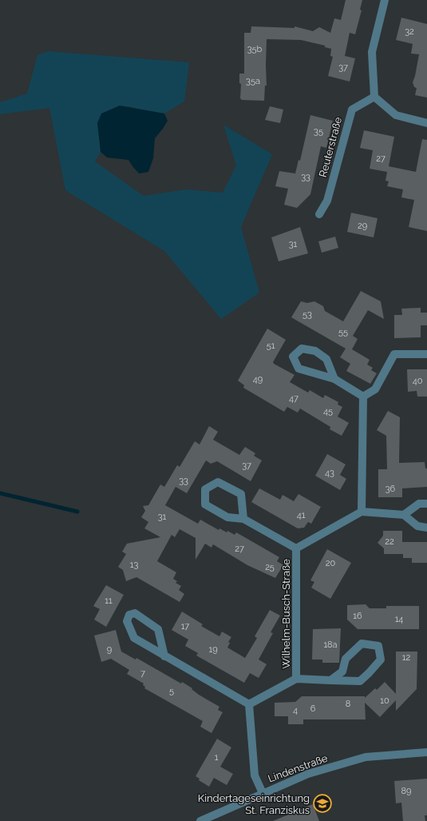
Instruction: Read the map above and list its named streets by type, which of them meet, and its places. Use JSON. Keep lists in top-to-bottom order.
{
  "streets": {
    "street": ["Reuterstraße", "Wilhelm-Busch-Straße", "Lindenstraße"]
  },
  "places": {
    "school or university": ["Kindertageseinrichtung St. Franziskus"]
  },
  "house_numbers": [
    "32",
    "35b",
    "37",
    "35a",
    "35",
    "27",
    "33",
    "29",
    "31",
    "53",
    "55",
    "51",
    "49",
    "40",
    "47",
    "45",
    "37",
    "43",
    "33",
    "36",
    "41",
    "31",
    "22",
    "27",
    "20",
    "13",
    "25",
    "11",
    "16",
    "14",
    "17",
    "18a",
    "9",
    "19",
    "12",
    "7",
    "5",
    "10",
    "8",
    "6",
    "4",
    "1",
    "89"
  ]
}
